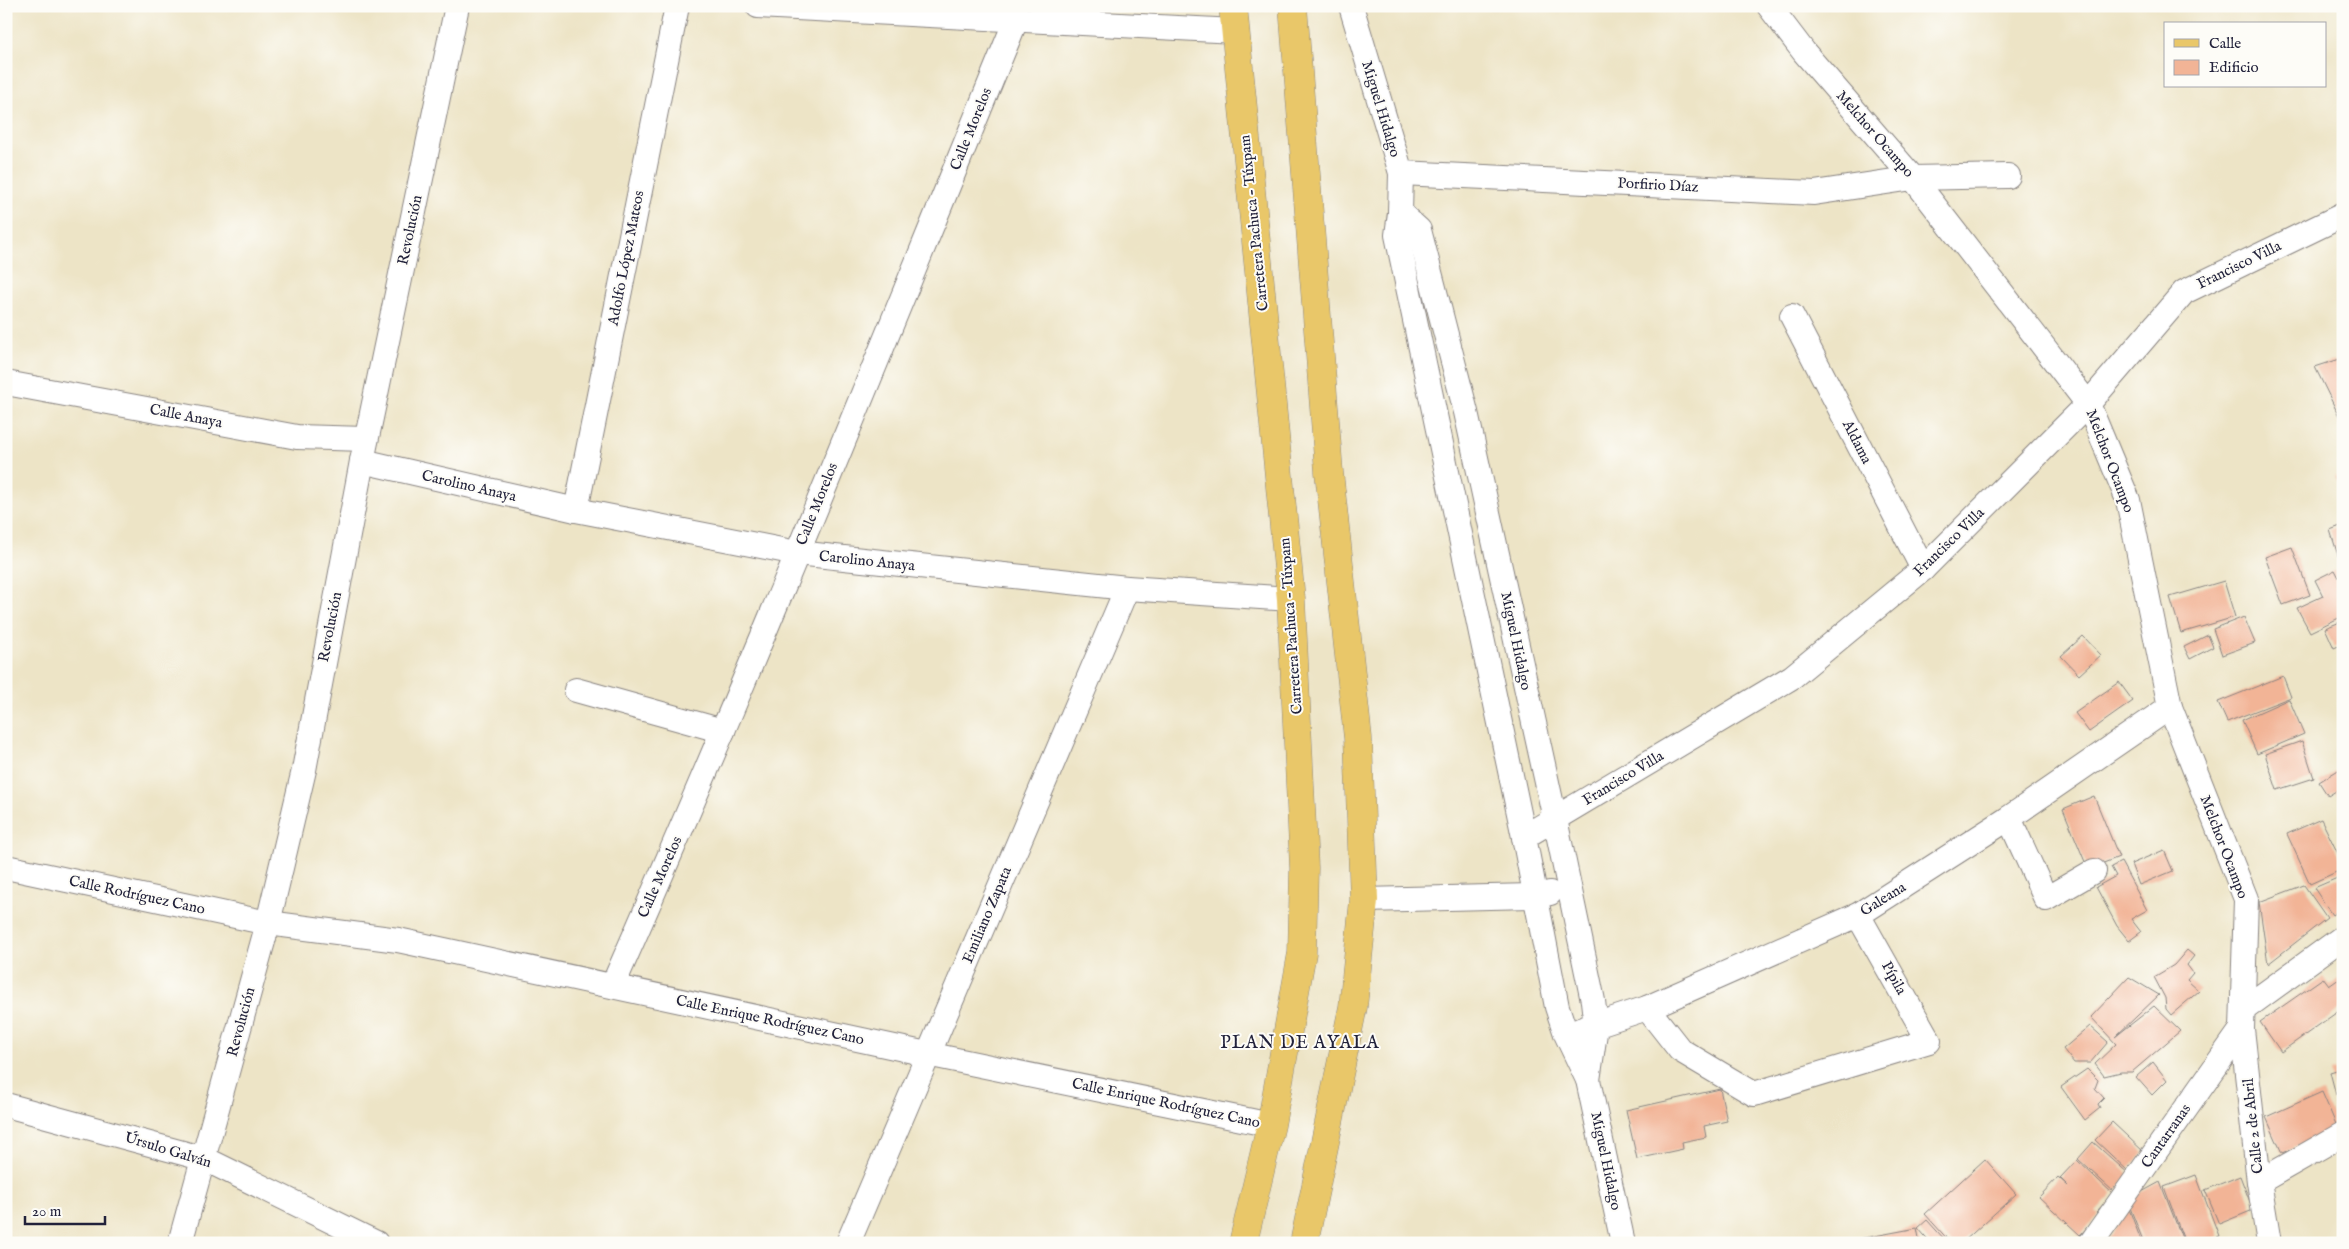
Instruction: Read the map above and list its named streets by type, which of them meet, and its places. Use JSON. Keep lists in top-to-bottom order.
{
  "streets": {
    "main road": ["Carretera Pachuca - Túxpam"],
    "street": [
      "Miguel Hidalgo",
      "Calle Morelos",
      "Melchor Ocampo",
      "Porfirio Díaz",
      "Revolución",
      "Adolfo López Mateos",
      "Francisco Villa",
      "Calle Anaya",
      "Aldama",
      "Carolino Anaya",
      "Calle Rodríguez Cano",
      "Galeana",
      "Emiliano Zapata",
      "Pípila",
      "Calle Enrique Rodríguez Cano",
      "Calle 2 de Abril",
      "Cantarranas",
      "Úrsulo Galván"
    ]
  },
  "crossings": [
    ["Miguel Hidalgo", "Porfirio Díaz"],
    ["Miguel Hidalgo", "Francisco Villa"],
    ["Miguel Hidalgo", "Galeana"],
    ["Calle Morelos", "Carolino Anaya"],
    ["Calle Morelos", "Calle Enrique Rodríguez Cano"],
    ["Melchor Ocampo", "Porfirio Díaz"],
    ["Melchor Ocampo", "Francisco Villa"],
    ["Melchor Ocampo", "Galeana"],
    ["Melchor Ocampo", "Calle 2 de Abril"],
    ["Melchor Ocampo", "Cantarranas"],
    ["Carretera Pachuca - Túxpam", "Carolino Anaya"],
    ["Carretera Pachuca - Túxpam", "Calle Enrique Rodríguez Cano"],
    ["Revolución", "Calle Anaya"],
    ["Revolución", "Carolino Anaya"],
    ["Revolución", "Calle Rodríguez Cano"],
    ["Revolución", "Calle Enrique Rodríguez Cano"],
    ["Revolución", "Úrsulo Galván"],
    ["Adolfo López Mateos", "Carolino Anaya"],
    ["Francisco Villa", "Aldama"],
    ["Calle Anaya", "Carolino Anaya"],
    ["Carolino Anaya", "Emiliano Zapata"],
    ["Calle Rodríguez Cano", "Calle Enrique Rodríguez Cano"],
    ["Galeana", "Pípila"],
    ["Emiliano Zapata", "Calle Enrique Rodríguez Cano"],
    ["Calle 2 de Abril", "Cantarranas"]
  ],
  "districts": ["PLAN DE AYALA"],
  "legend": ["Calle", "Edificio"],
  "scale_bar": "20 m"
}
